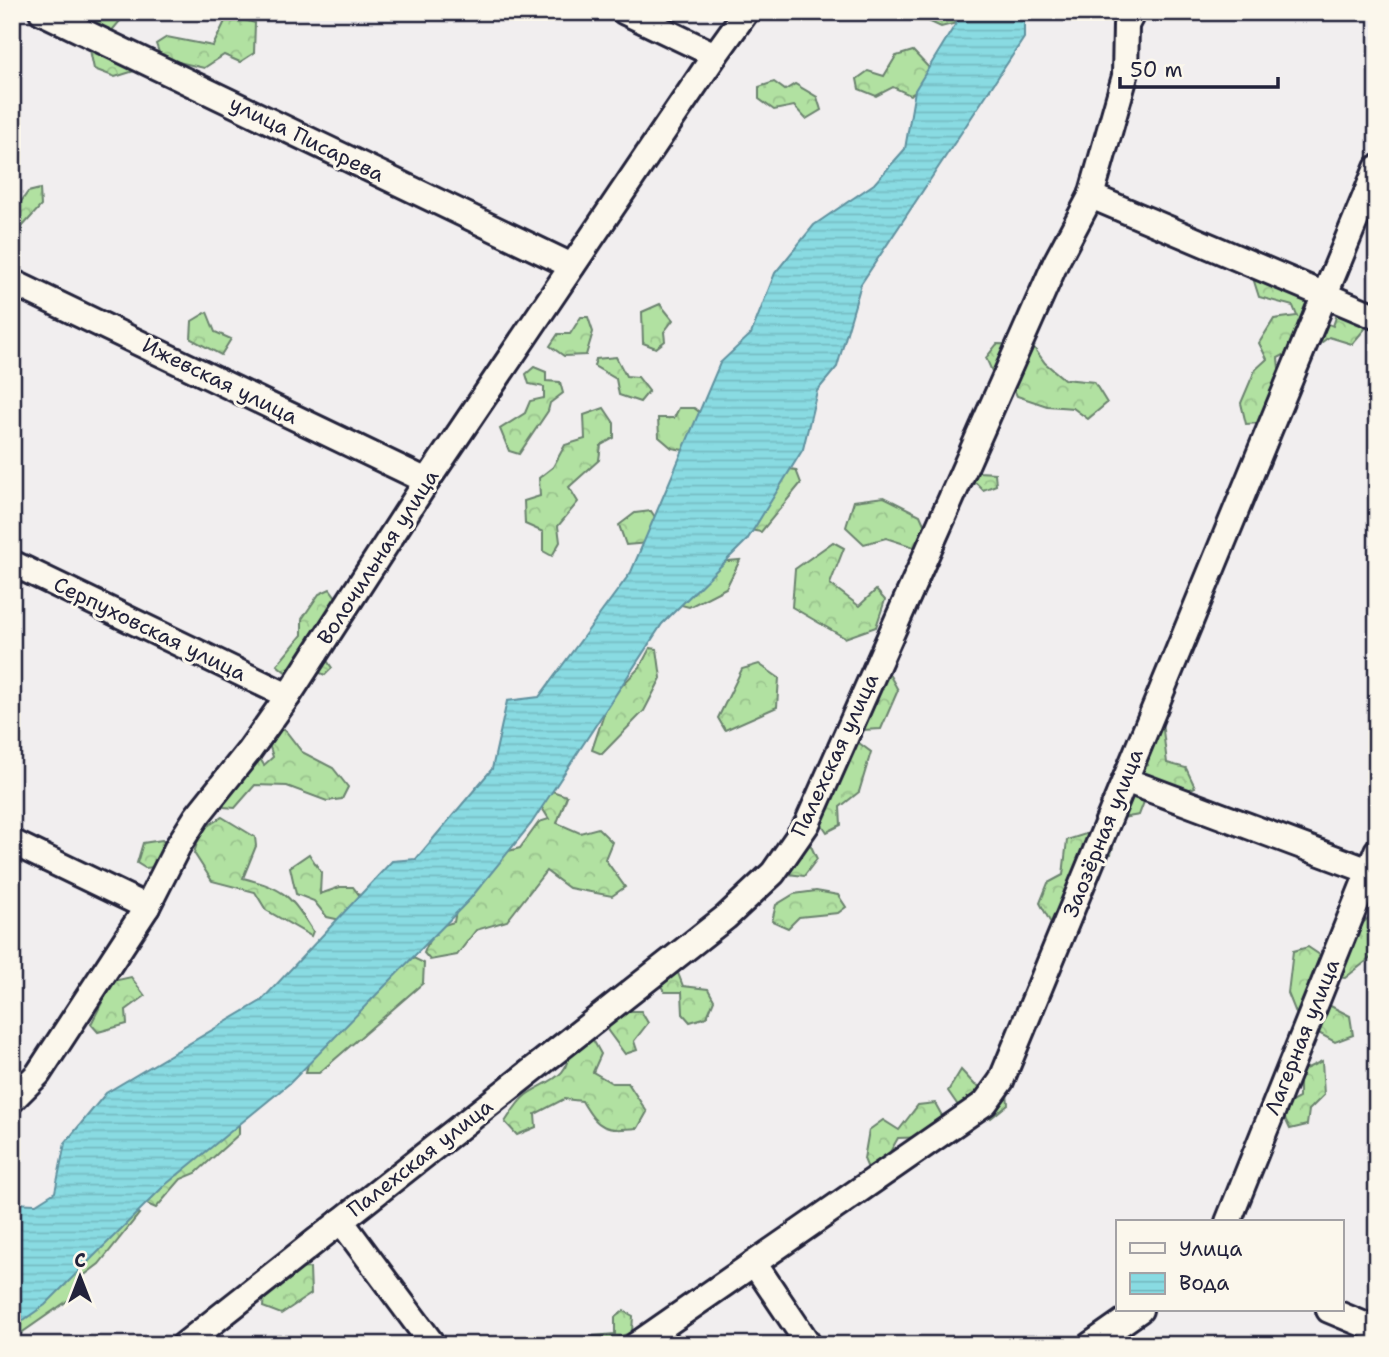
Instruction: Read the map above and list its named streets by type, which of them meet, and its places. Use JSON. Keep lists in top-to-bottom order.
{
  "streets": {
    "street": [
      "улица Писарева",
      "Ижевская улица",
      "Волочильная улица",
      "Серпуховская улица",
      "Палехская улица",
      "Заозёрная улица",
      "Лагерная улица"
    ]
  },
  "crossings": [
    ["улица Писарева", "Волочильная улица"],
    ["Ижевская улица", "Волочильная улица"],
    ["Волочильная улица", "Серпуховская улица"]
  ],
  "legend": ["Улица", "Вода"],
  "scale_bar": "50 m",
  "north": "top"
}
